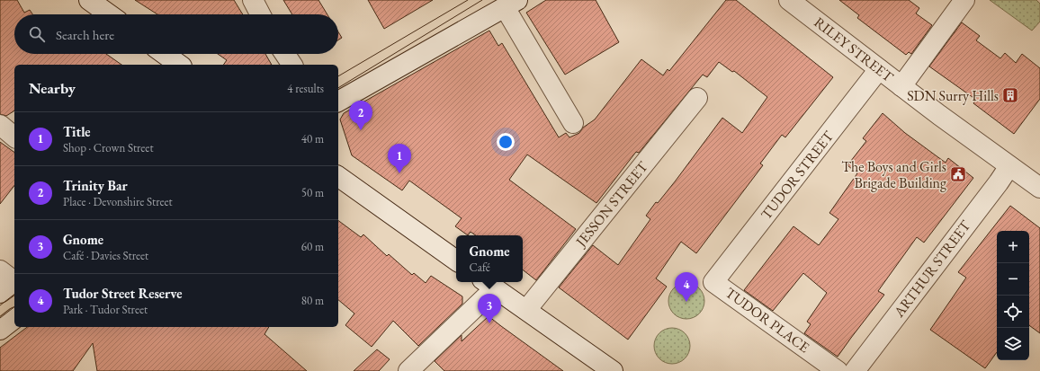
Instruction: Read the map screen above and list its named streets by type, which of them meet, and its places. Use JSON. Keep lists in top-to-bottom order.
{
  "streets": {
    "street": [
      "RILEY STREET",
      "TUDOR STREET",
      "JESSON STREET",
      "ARTHUR STREET",
      "TUDOR PLACE"
    ]
  },
  "crossings": [
    ["RILEY STREET", "TUDOR STREET"],
    ["RILEY STREET", "ARTHUR STREET"],
    ["TUDOR STREET", "TUDOR PLACE"]
  ],
  "places": {
    "building": ["SDN Surry Hills"],
    "public building": ["The Boys and Girls Brigade Building"]
  },
  "page": {
    "search": "Search here",
    "heading": ["Nearby", "4 results"],
    "pins": [
      "2",
      "1",
      "4",
      "3"
    ],
    "list": [
      {
        "mark": "1",
        "name": "Title",
        "note": "Shop · Crown Street",
        "value": "40 m"
      },
      {
        "mark": "2",
        "name": "Trinity Bar",
        "note": "Place · Devonshire Street",
        "value": "50 m"
      },
      {
        "mark": "3",
        "name": "Gnome",
        "note": "Café · Davies Street",
        "value": "60 m"
      },
      {
        "mark": "4",
        "name": "Tudor Street Reserve",
        "note": "Park · Tudor Street",
        "value": "80 m"
      }
    ],
    "map_buttons": ["+", "−"],
    "popup": ["Gnome", "Café"]
  }
}
